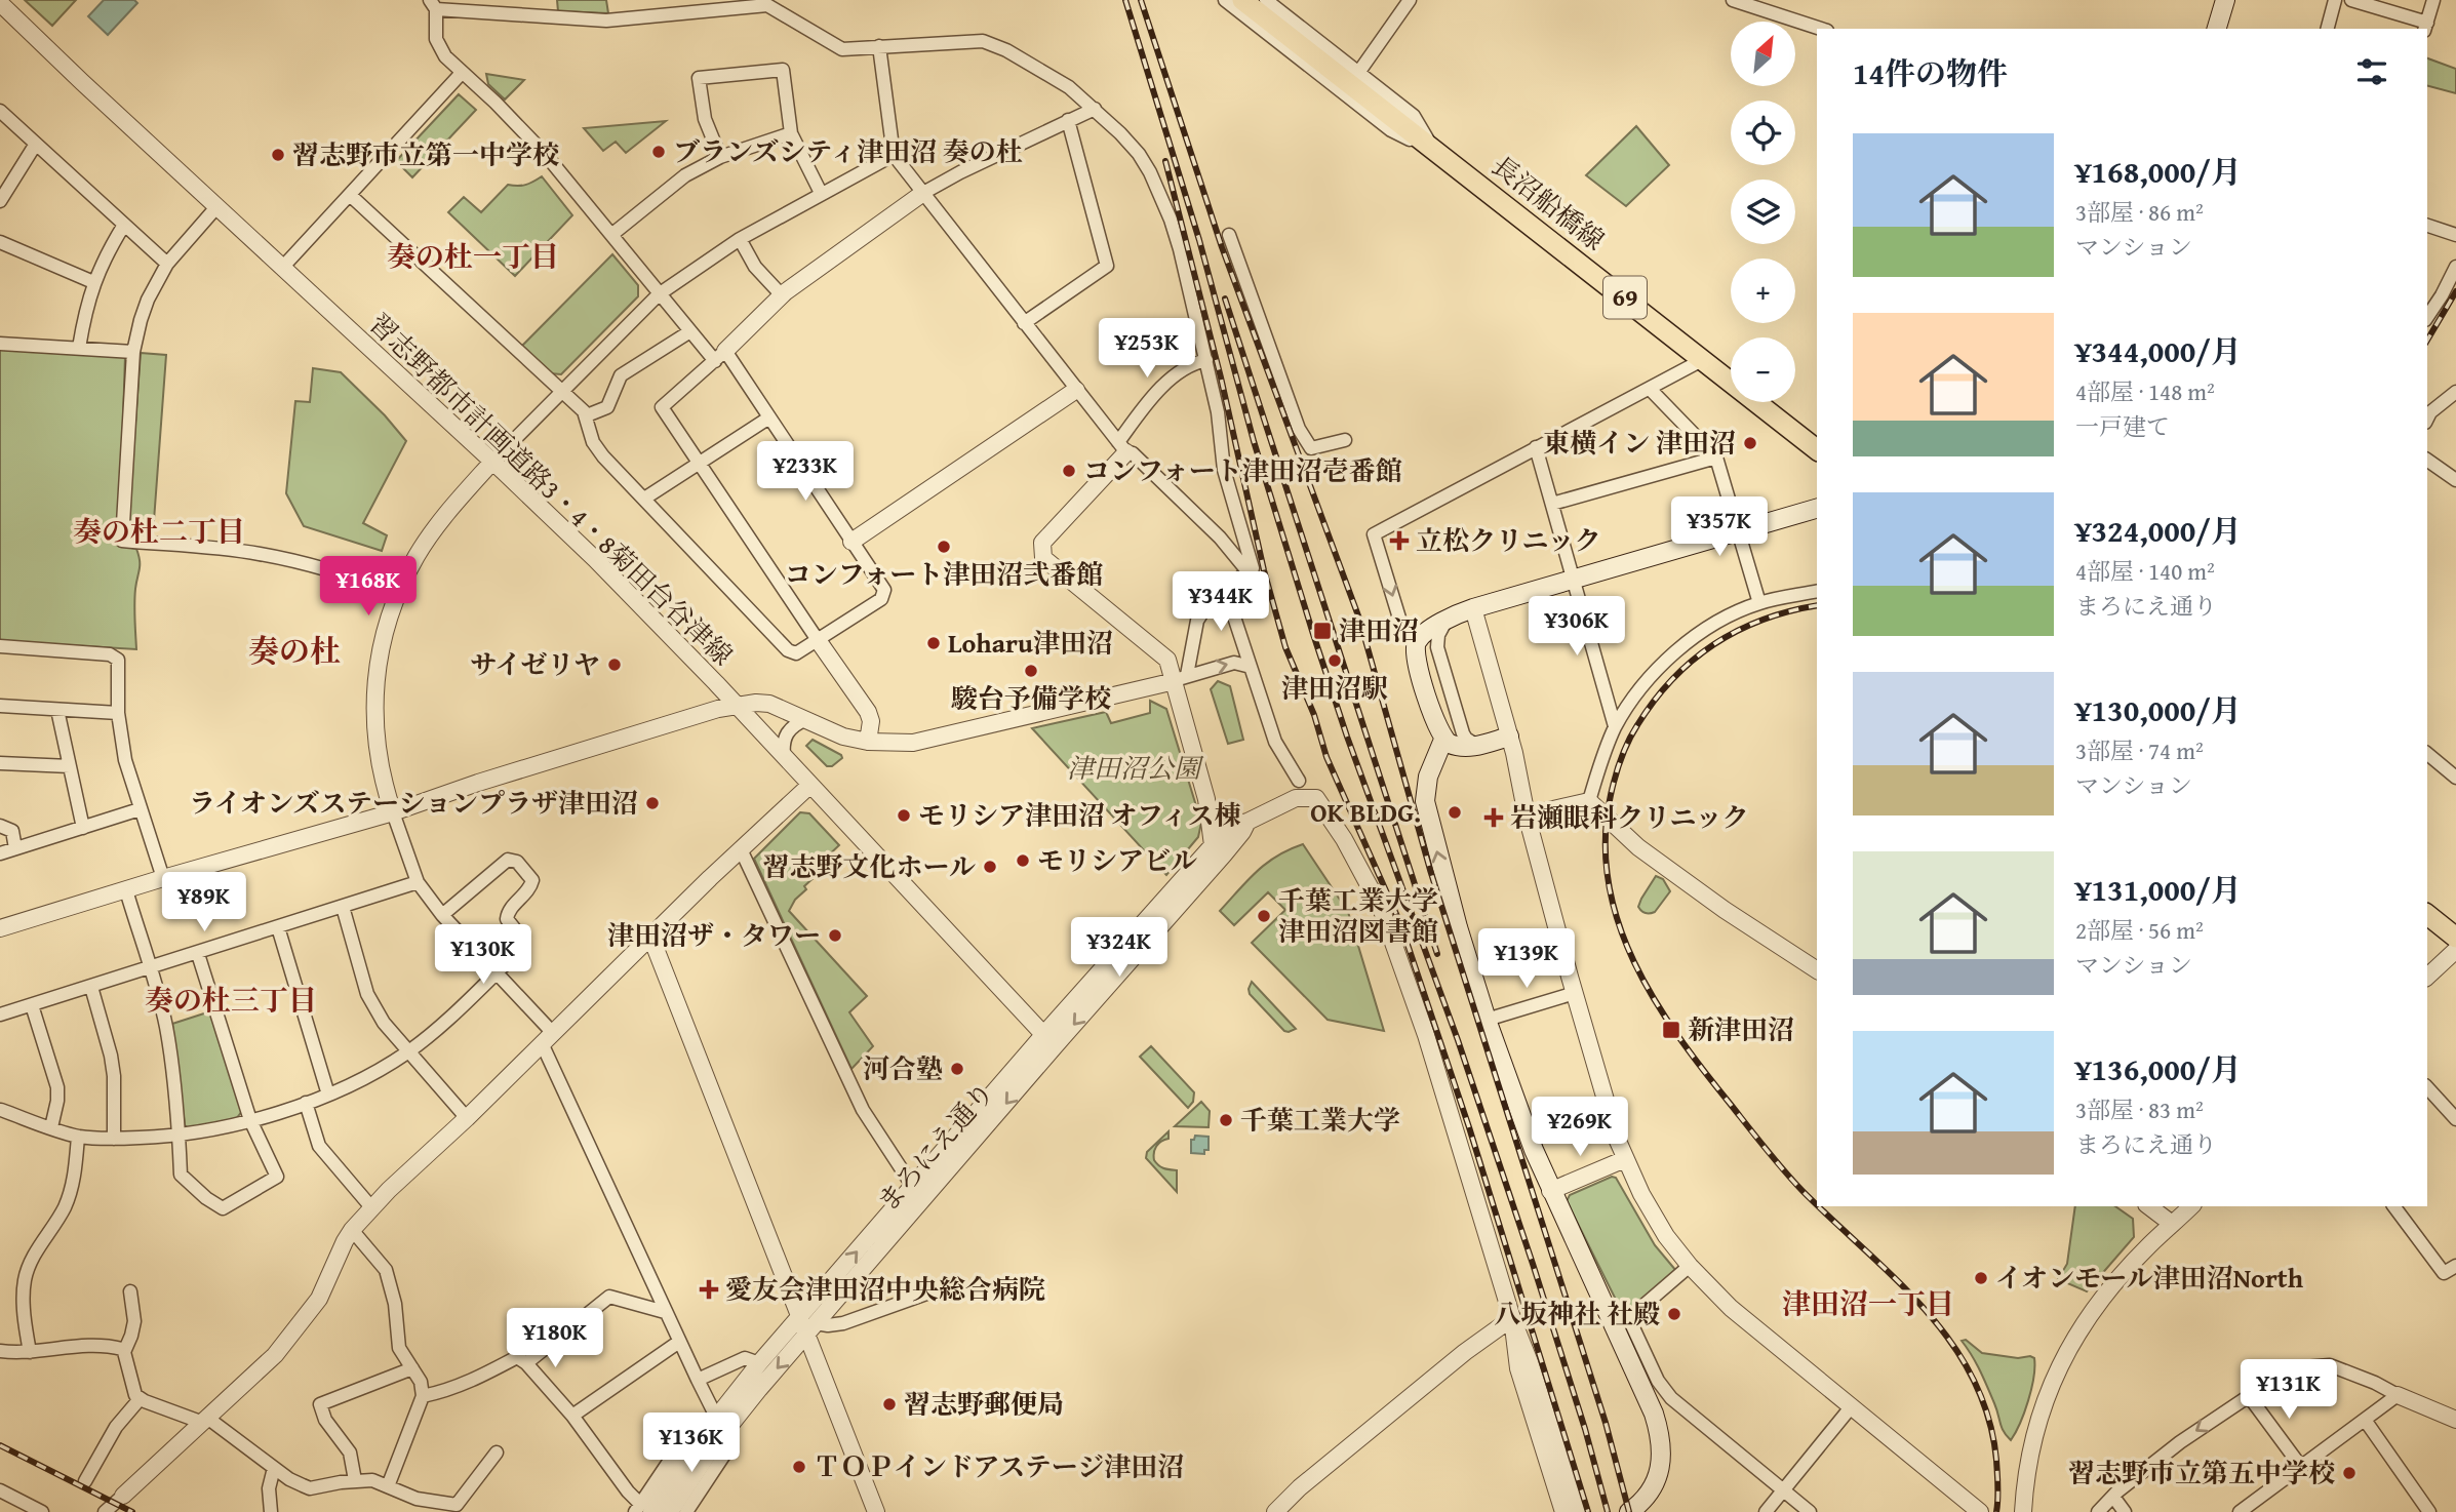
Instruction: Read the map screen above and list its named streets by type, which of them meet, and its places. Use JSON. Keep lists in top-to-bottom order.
{
  "streets": {
    "main road": ["長沼船橋線", "69"],
    "street": ["習志野都市計画道路3・4・8菊田台谷津線", "まろにえ通り"]
  },
  "crossings": [
    ["習志野都市計画道路3・4・8菊田台谷津線", "まろにえ通り"]
  ],
  "districts": [
    "奏の杜一丁目",
    "奏の杜二丁目",
    "奏の杜",
    "奏の杜三丁目",
    "津田沼一丁目"
  ],
  "parks": ["津田沼公園"],
  "places": {
    "other": [
      "ブランズシティ津田沼 奏の杜",
      "習志野市立第一中学校",
      "東横イン 津田沼",
      "コンフォート津田沼壱番館",
      "コンフォート津田沼弐番館",
      "Loharu津田沼",
      "津田沼駅",
      "サイゼリヤ",
      "駿台予備学校",
      "ライオンズステーションプラザ津田沼",
      "OK BLDG．",
      "モリシア津田沼 オフィス棟",
      "モリシアビル",
      "習志野文化ホール",
      "千葉工業大学 津田沼図書館",
      "津田沼ザ・タワー",
      "河合塾",
      "千葉工業大学",
      "イオンモール津田沼North",
      "八坂神社 社殿",
      "習志野郵便局",
      "ＴＯＰインドアステージ津田沼",
      "習志野市立第五中学校"
    ],
    "health": ["立松クリニック", "岩瀬眼科クリニック", "愛友会津田沼中央総合病院"],
    "transit": ["津田沼", "新津田沼"]
  },
  "north": "top right",
  "page": {
    "map_buttons": ["+", "−"],
    "heading": "14件の物件",
    "list": [
      {
        "name": "¥168,000/月",
        "note": "3部屋 · 86 m² · マンション"
      },
      {
        "name": "¥344,000/月",
        "note": "4部屋 · 148 m² · 一戸建て"
      },
      {
        "name": "¥324,000/月",
        "note": "4部屋 · 140 m² · まろにえ通り"
      },
      {
        "name": "¥130,000/月",
        "note": "3部屋 · 74 m² · マンション"
      },
      {
        "name": "¥131,000/月",
        "note": "2部屋 · 56 m² · マンション"
      },
      {
        "name": "¥136,000/月",
        "note": "3部屋 · 83 m² · まろにえ通り"
      }
    ],
    "price": [
      "¥253K",
      "¥233K",
      "¥357K",
      "¥168K",
      "¥344K",
      "¥306K",
      "¥89K",
      "¥324K",
      "¥130K",
      "¥139K",
      "¥269K",
      "¥180K",
      "¥131K",
      "¥136K"
    ]
  }
}
